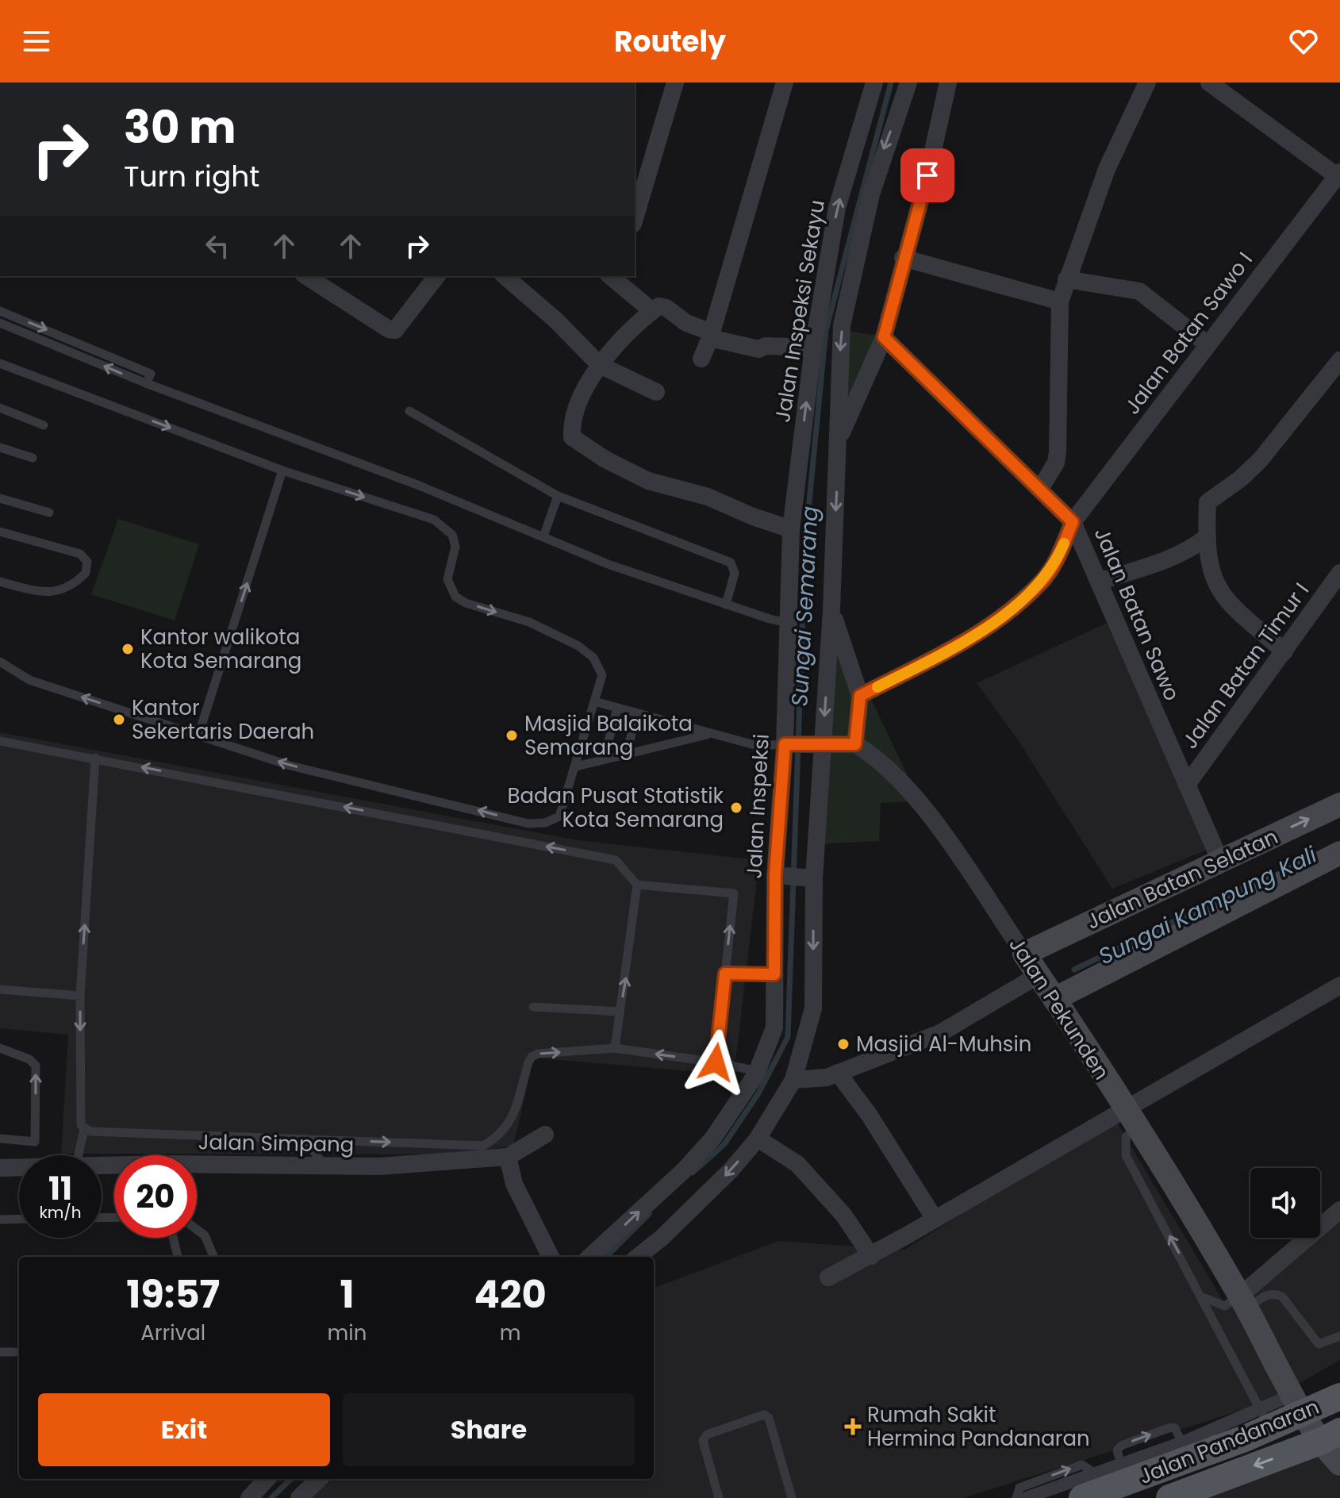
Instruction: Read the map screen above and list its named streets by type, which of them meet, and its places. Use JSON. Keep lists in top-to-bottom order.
{
  "streets": {
    "main road": ["Jalan Batan Selatan", "Jalan Pekunden", "Jalan Pandanaran"],
    "street": [
      "Jalan Inspeksi Sekayu",
      "Jalan Batan Sawo I",
      "Jalan Batan Sawo",
      "Jalan Batan Timur I",
      "Jalan Inspeksi",
      "Jalan Simpang"
    ]
  },
  "crossings": [
    ["Jalan Inspeksi Sekayu", "Jalan Inspeksi"],
    ["Jalan Batan Sawo I", "Jalan Batan Sawo"],
    ["Jalan Batan Sawo", "Jalan Batan Timur I"],
    ["Jalan Batan Sawo", "Jalan Batan Selatan"],
    ["Jalan Batan Selatan", "Jalan Pekunden"],
    ["Jalan Pekunden", "Jalan Pandanaran"]
  ],
  "water": ["Sungai Semarang", "Sungai Kampung Kali"],
  "places": {
    "other": [
      "Kantor walikota Kota Semarang",
      "Kantor Sekertaris Daerah",
      "Masjid Balaikota Semarang",
      "Badan Pusat Statistik Kota Semarang",
      "Masjid Al-Muhsin"
    ],
    "health": ["Rumah Sakit Hermina Pandanaran"]
  },
  "page": {
    "header": "Routely",
    "turn": ["30 m", "Turn right"],
    "speed": "11 km/h",
    "limit": "20",
    "eta": [
      "19:57",
      "Arrival",
      "1",
      "min",
      "420",
      "m"
    ],
    "buttons": ["Exit", "Share"]
  }
}
